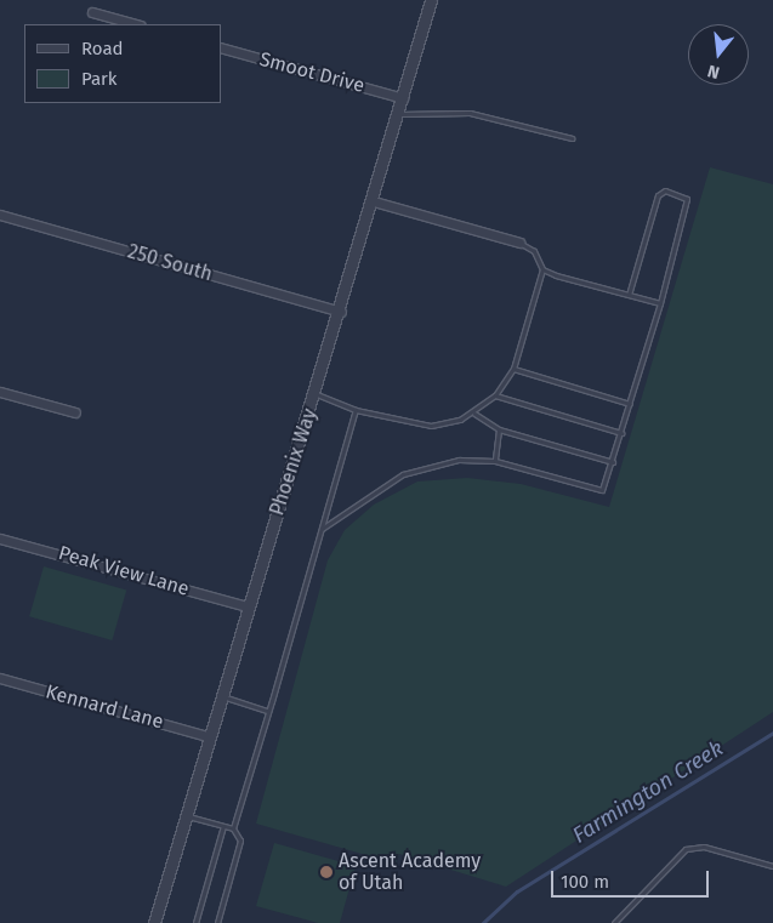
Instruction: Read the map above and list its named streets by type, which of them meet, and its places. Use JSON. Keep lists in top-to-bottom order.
{
  "streets": {
    "street": [
      "Smoot Drive",
      "250 South",
      "Phoenix Way",
      "Peak View Lane",
      "Kennard Lane"
    ]
  },
  "crossings": [
    ["Smoot Drive", "Phoenix Way"],
    ["250 South", "Phoenix Way"],
    ["Phoenix Way", "Peak View Lane"],
    ["Phoenix Way", "Kennard Lane"]
  ],
  "water": ["Farmington Creek"],
  "places": ["Ascent Academy of Utah"],
  "legend": ["Road", "Park"],
  "scale_bar": "100 m",
  "north": "bottom"
}
